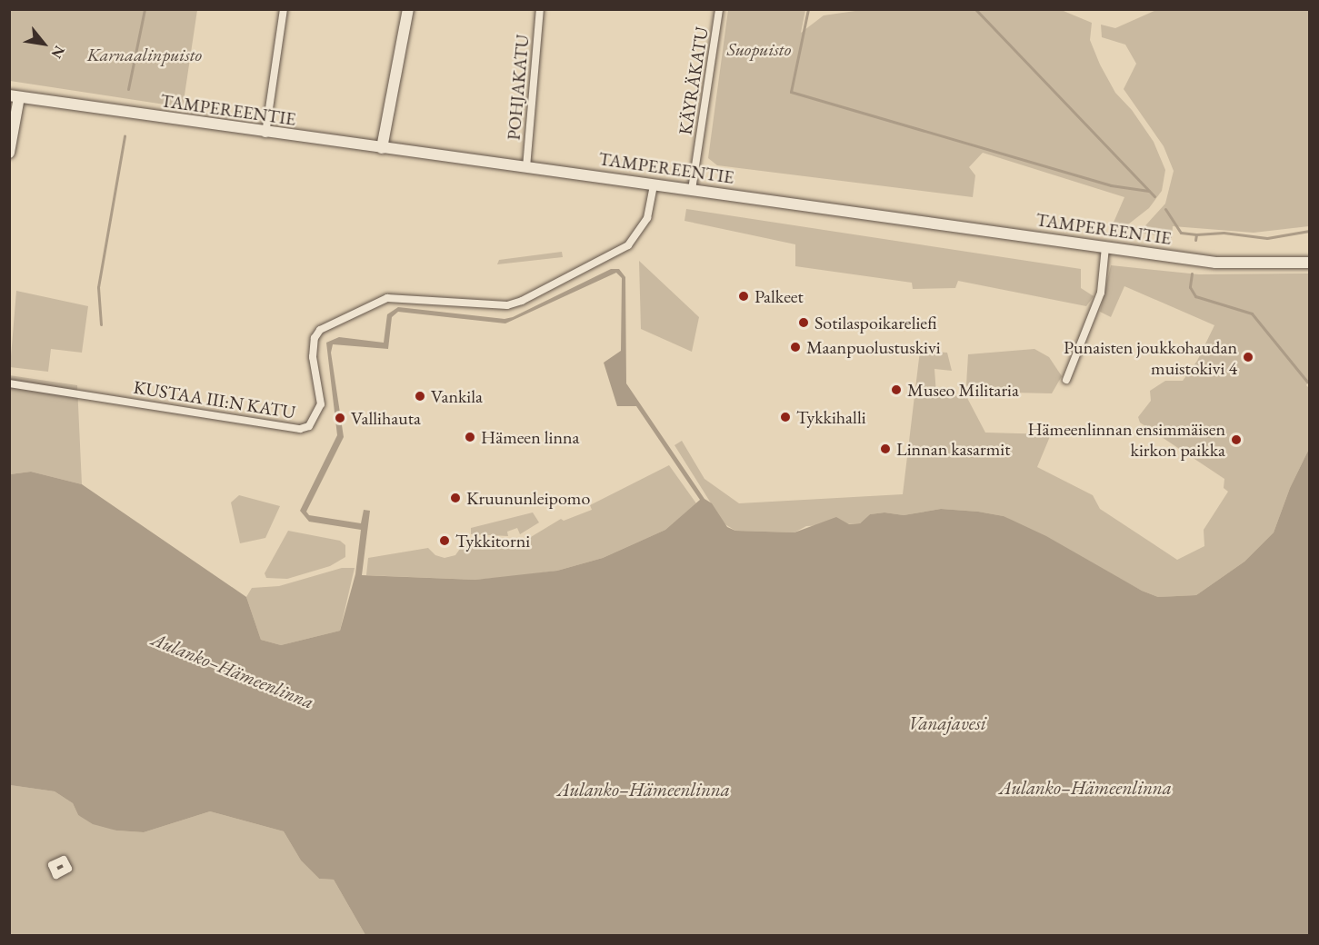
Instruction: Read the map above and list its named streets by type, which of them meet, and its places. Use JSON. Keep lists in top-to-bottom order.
{
  "streets": {
    "main road": ["TAMPEREENTIE"],
    "street": ["KÄYRÄKATU", "POHJAKATU", "KUSTAA III:N KATU"]
  },
  "crossings": [
    ["KÄYRÄKATU", "TAMPEREENTIE"],
    ["POHJAKATU", "TAMPEREENTIE"],
    ["TAMPEREENTIE", "KUSTAA III:N KATU"]
  ],
  "water": ["Aulanko–Hämeenlinna", "Vanajavesi"],
  "parks": ["Suopuisto", "Karnaalinpuisto"],
  "places": [
    "Palkeet",
    "Sotilaspoikareliefi",
    "Maanpuolustuskivi",
    "Punaisten joukkohaudan muistokivi 4",
    "Museo Militaria",
    "Vankila",
    "Tykkihalli",
    "Vallihauta",
    "Hämeen linna",
    "Hämeenlinnan ensimmäisen kirkon paikka",
    "Linnan kasarmit",
    "Kruununleipomo",
    "Tykkitorni"
  ],
  "north": "bottom right"
}
